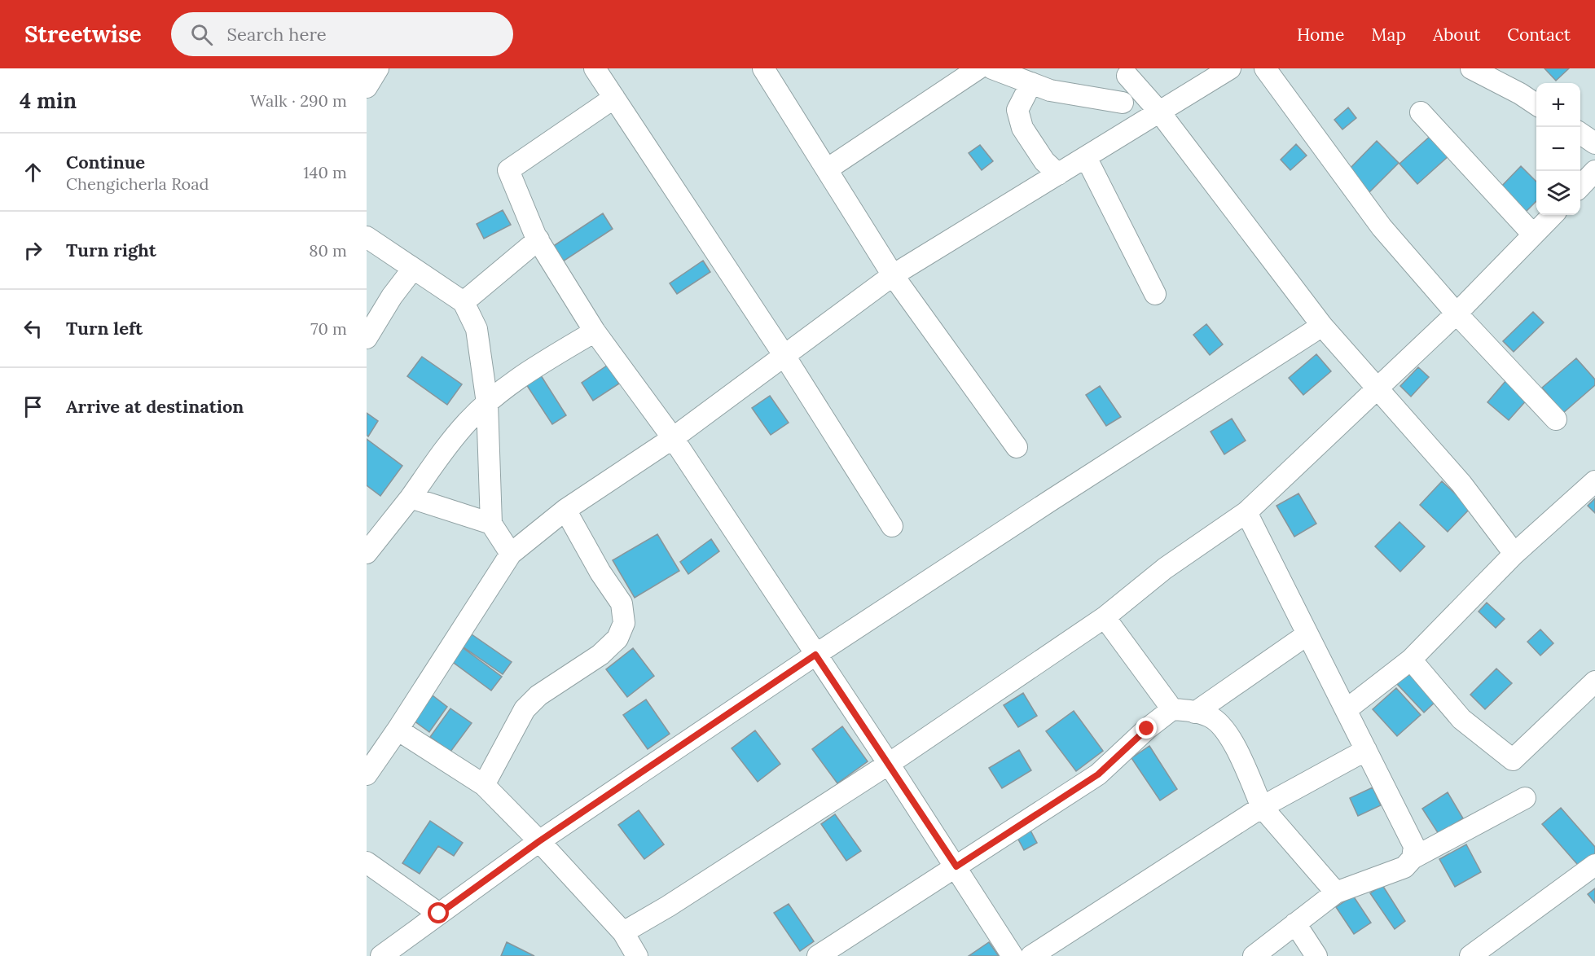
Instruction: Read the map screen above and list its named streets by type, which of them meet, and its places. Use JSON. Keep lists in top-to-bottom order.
{
  "page": {
    "header": "Streetwise",
    "search": "Search here",
    "nav": [
      "Home",
      "Map",
      "About",
      "Contact"
    ],
    "heading": ["4 min", "Walk · 290 m"],
    "map_buttons": ["+", "−"],
    "list": [
      ["Continue", "Chengicherla Road", "140 m"],
      ["Turn right", "80 m"],
      ["Turn left", "70 m"],
      "Arrive at destination"
    ]
  }
}
